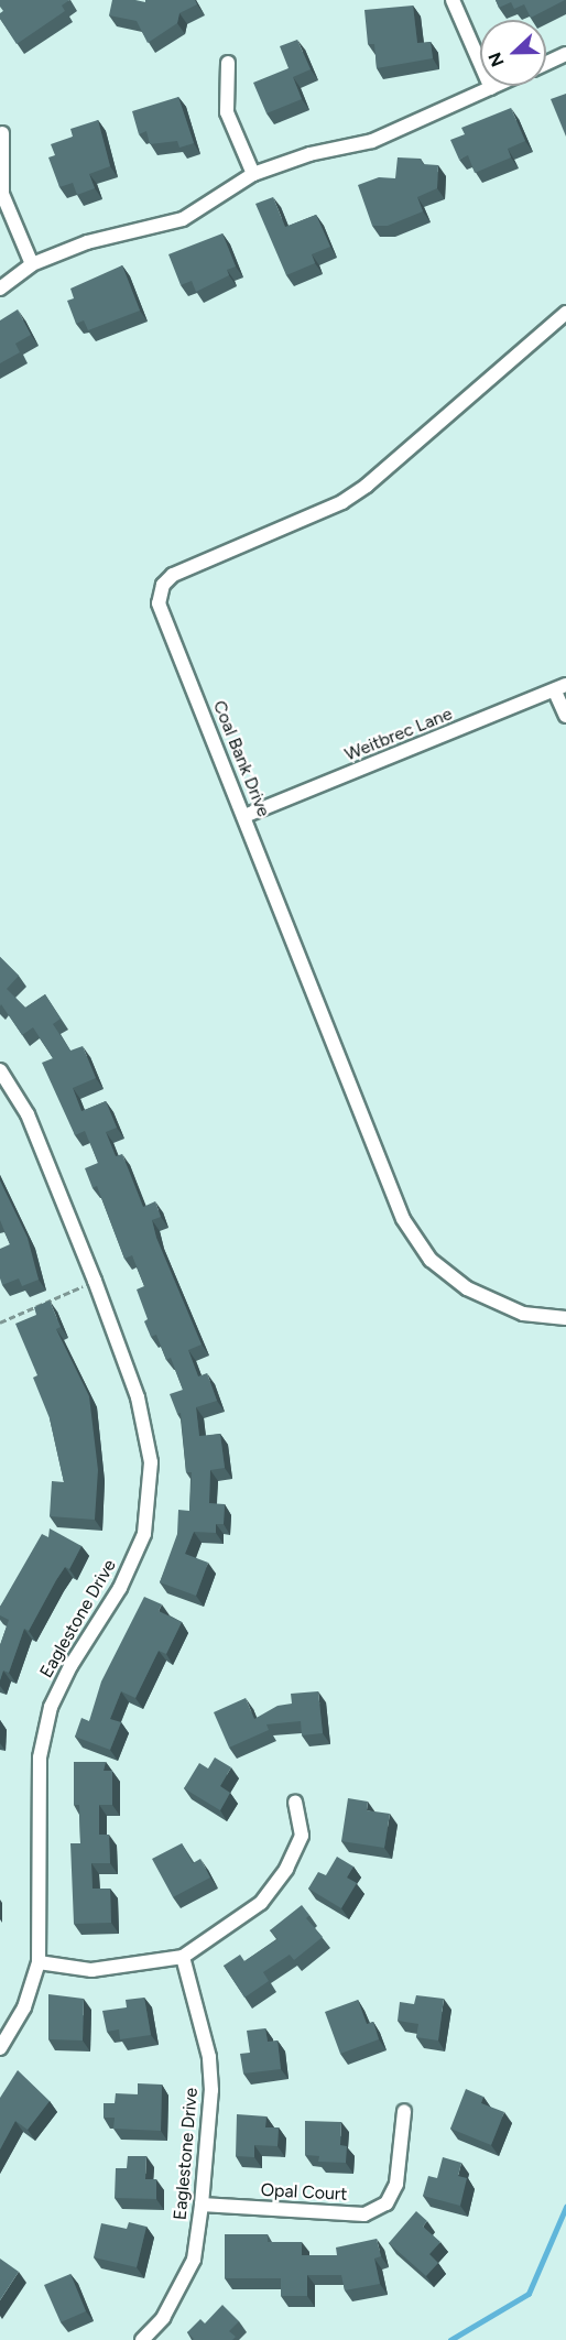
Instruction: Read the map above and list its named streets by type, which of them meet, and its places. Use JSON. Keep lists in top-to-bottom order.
{
  "streets": {
    "street": [
      "Weitbrec Lane",
      "Coal Bank Drive",
      "Eaglestone Drive",
      "Opal Court"
    ]
  },
  "crossings": [
    ["Weitbrec Lane", "Coal Bank Drive"],
    ["Eaglestone Drive", "Opal Court"]
  ],
  "north": "left"
}
